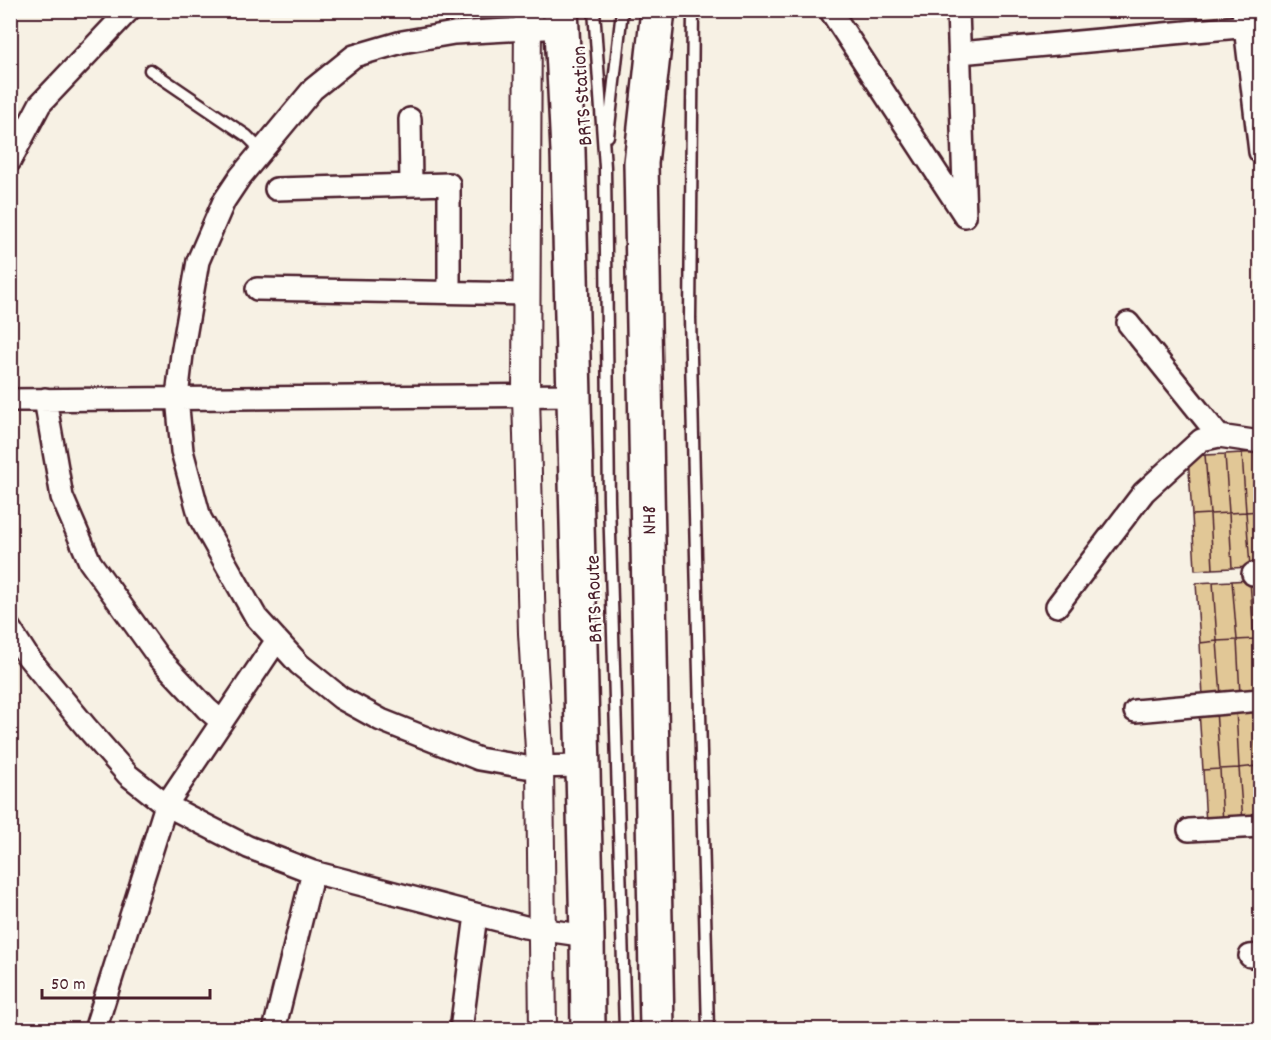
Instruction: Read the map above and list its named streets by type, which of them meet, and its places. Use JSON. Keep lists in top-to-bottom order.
{
  "streets": {
    "main road": ["NH8"],
    "lane": ["BRTS Station", "BRTS Route"]
  },
  "crossings": [
    ["BRTS Station", "BRTS Route"]
  ],
  "scale_bar": "50 m"
}
